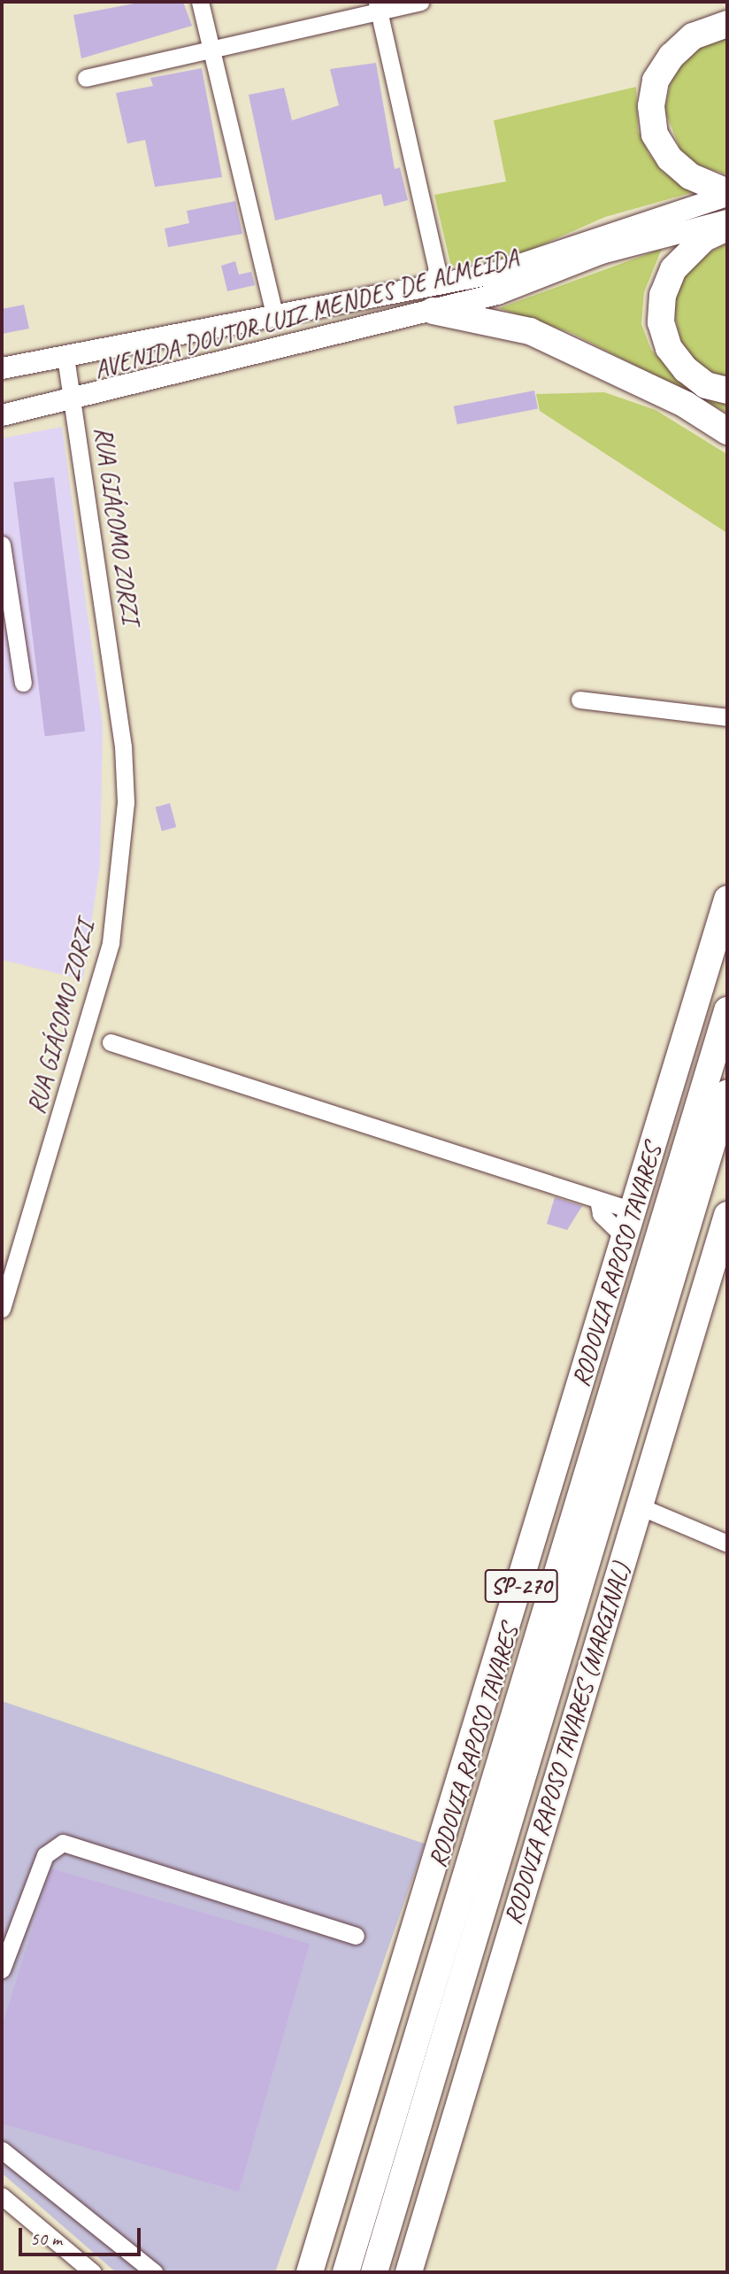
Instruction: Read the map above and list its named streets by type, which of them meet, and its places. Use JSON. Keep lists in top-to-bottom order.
{
  "streets": {
    "highway": ["RODOVIA RAPOSO TAVARES", "SP-270", "RODOVIA RAPOSO TAVARES (MARGINAL)"],
    "main road": ["AVENIDA DOUTOR LUIZ MENDES DE ALMEIDA"],
    "street": ["RUA GIÁCOMO ZORZI"]
  },
  "crossings": [
    ["AVENIDA DOUTOR LUIZ MENDES DE ALMEIDA", "RUA GIÁCOMO ZORZI"]
  ],
  "scale_bar": "50 m"
}
